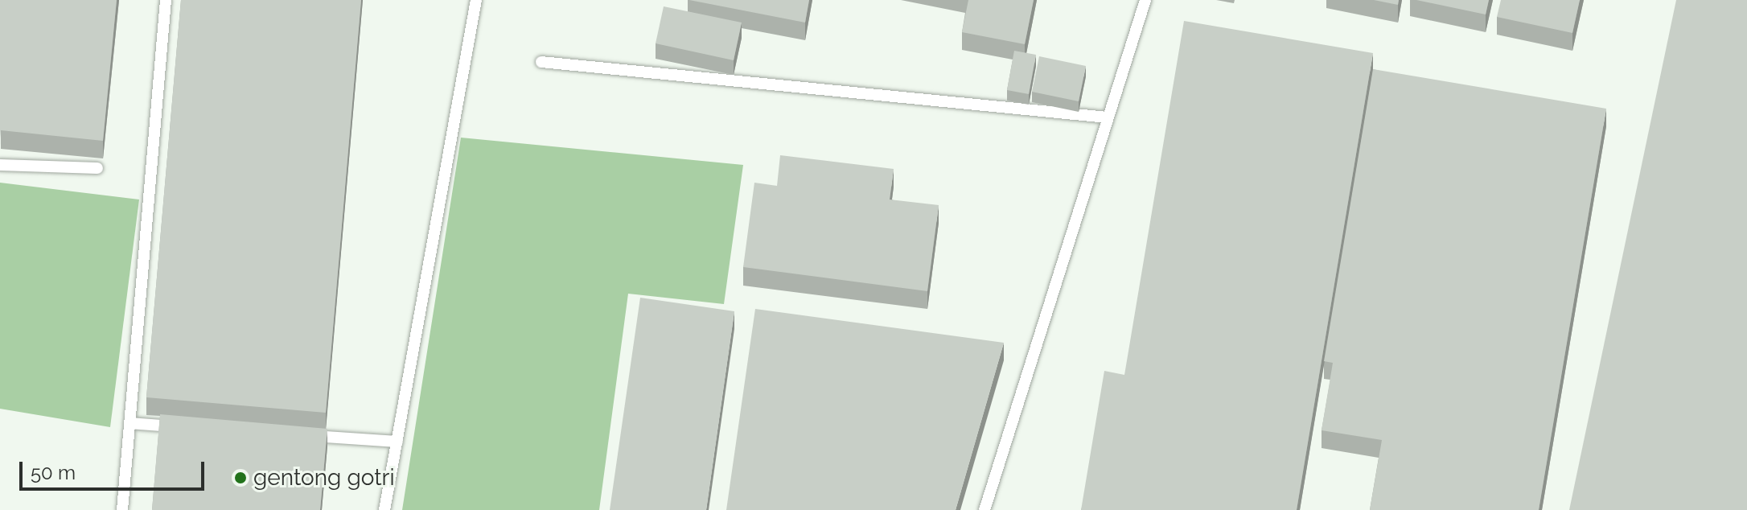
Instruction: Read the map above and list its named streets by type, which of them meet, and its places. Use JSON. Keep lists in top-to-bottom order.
{
  "places": ["gentong gotri"],
  "scale_bar": "50 m"
}
